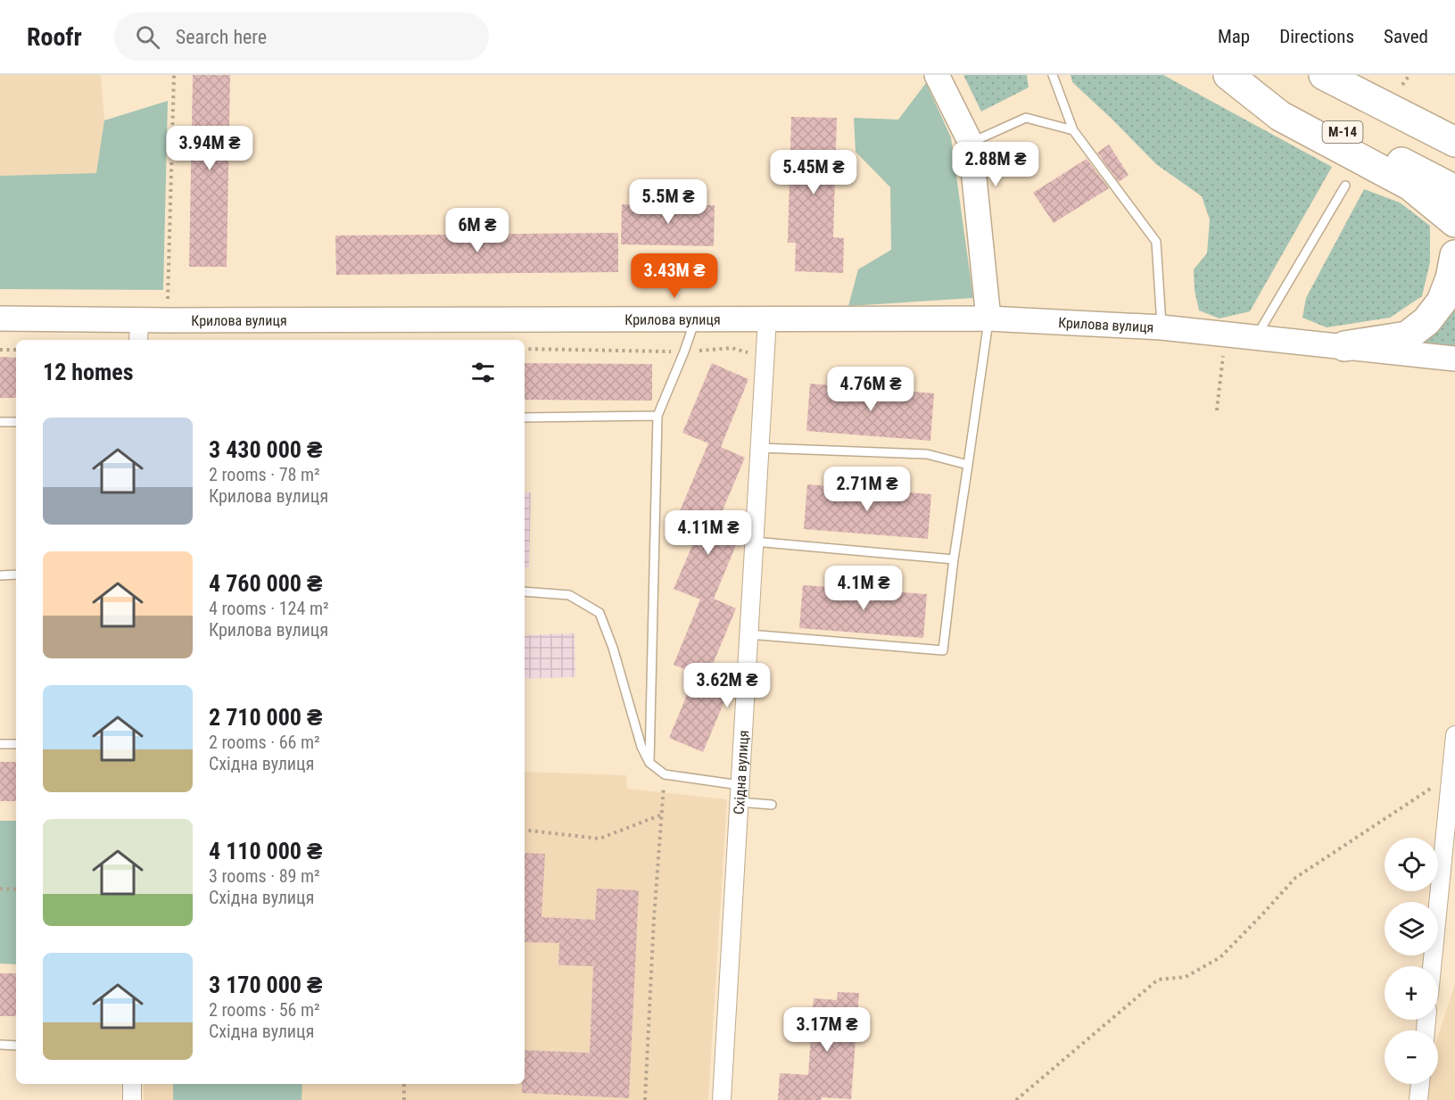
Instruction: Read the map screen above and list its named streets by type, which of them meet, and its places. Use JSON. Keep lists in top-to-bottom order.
{
  "streets": {
    "highway": ["М-14"],
    "street": ["Крилова вулиця", "Східна вулиця"]
  },
  "crossings": [
    ["Крилова вулиця", "Східна вулиця"]
  ],
  "page": {
    "header": "Roofr",
    "search": "Search here",
    "nav": ["Map", "Directions", "Saved"],
    "price": [
      "3.94M ₴",
      "2.88M ₴",
      "5.45M ₴",
      "5.5M ₴",
      "6M ₴",
      "3.43M ₴",
      "4.76M ₴",
      "2.71M ₴",
      "4.11M ₴",
      "4.1M ₴",
      "3.62M ₴",
      "3.17M ₴"
    ],
    "heading": "12 homes",
    "list": [
      {
        "name": "3 430 000 ₴",
        "note": "2 rooms · 78 m² · Крилова вулиця"
      },
      {
        "name": "4 760 000 ₴",
        "note": "4 rooms · 124 m² · Крилова вулиця"
      },
      {
        "name": "2 710 000 ₴",
        "note": "2 rooms · 66 m² · Східна вулиця"
      },
      {
        "name": "4 110 000 ₴",
        "note": "3 rooms · 89 m² · Східна вулиця"
      },
      {
        "name": "3 170 000 ₴",
        "note": "2 rooms · 56 m² · Східна вулиця"
      }
    ],
    "map_buttons": ["+", "−"]
  }
}
